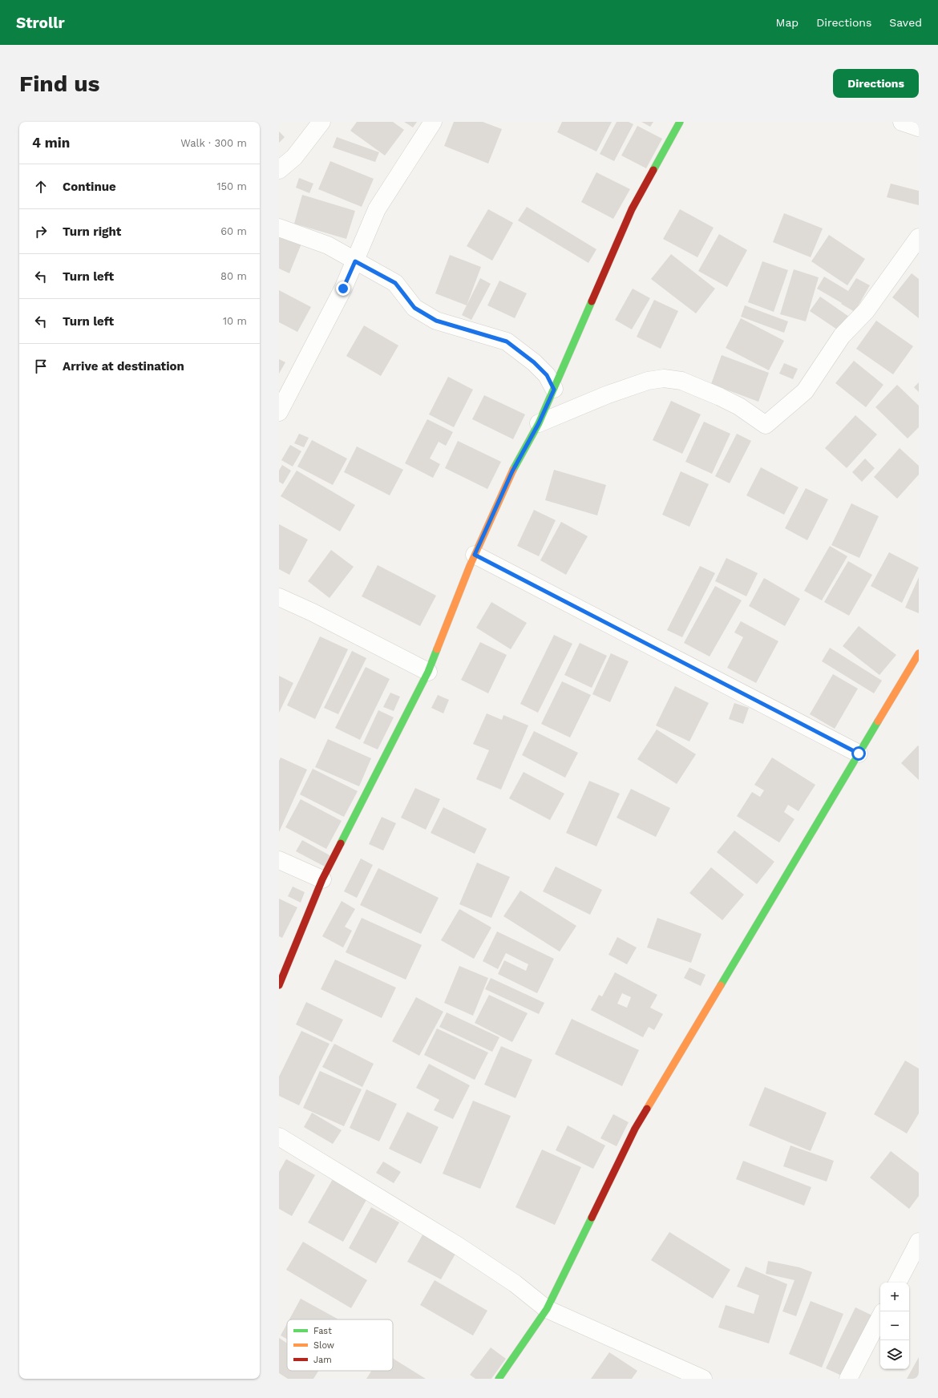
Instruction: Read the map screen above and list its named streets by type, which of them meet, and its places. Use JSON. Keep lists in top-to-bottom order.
{
  "legend": ["Fast", "Slow", "Jam"],
  "page": {
    "header": "Strollr",
    "nav": ["Map", "Directions", "Saved"],
    "buttons": "Directions",
    "title": "Find us",
    "heading": ["4 min", "Walk · 300 m"],
    "list": [
      ["Continue", "150 m"],
      ["Turn right", "60 m"],
      ["Turn left", "80 m"],
      ["Turn left", "10 m"],
      "Arrive at destination"
    ],
    "map_buttons": ["+", "−"]
  }
}
